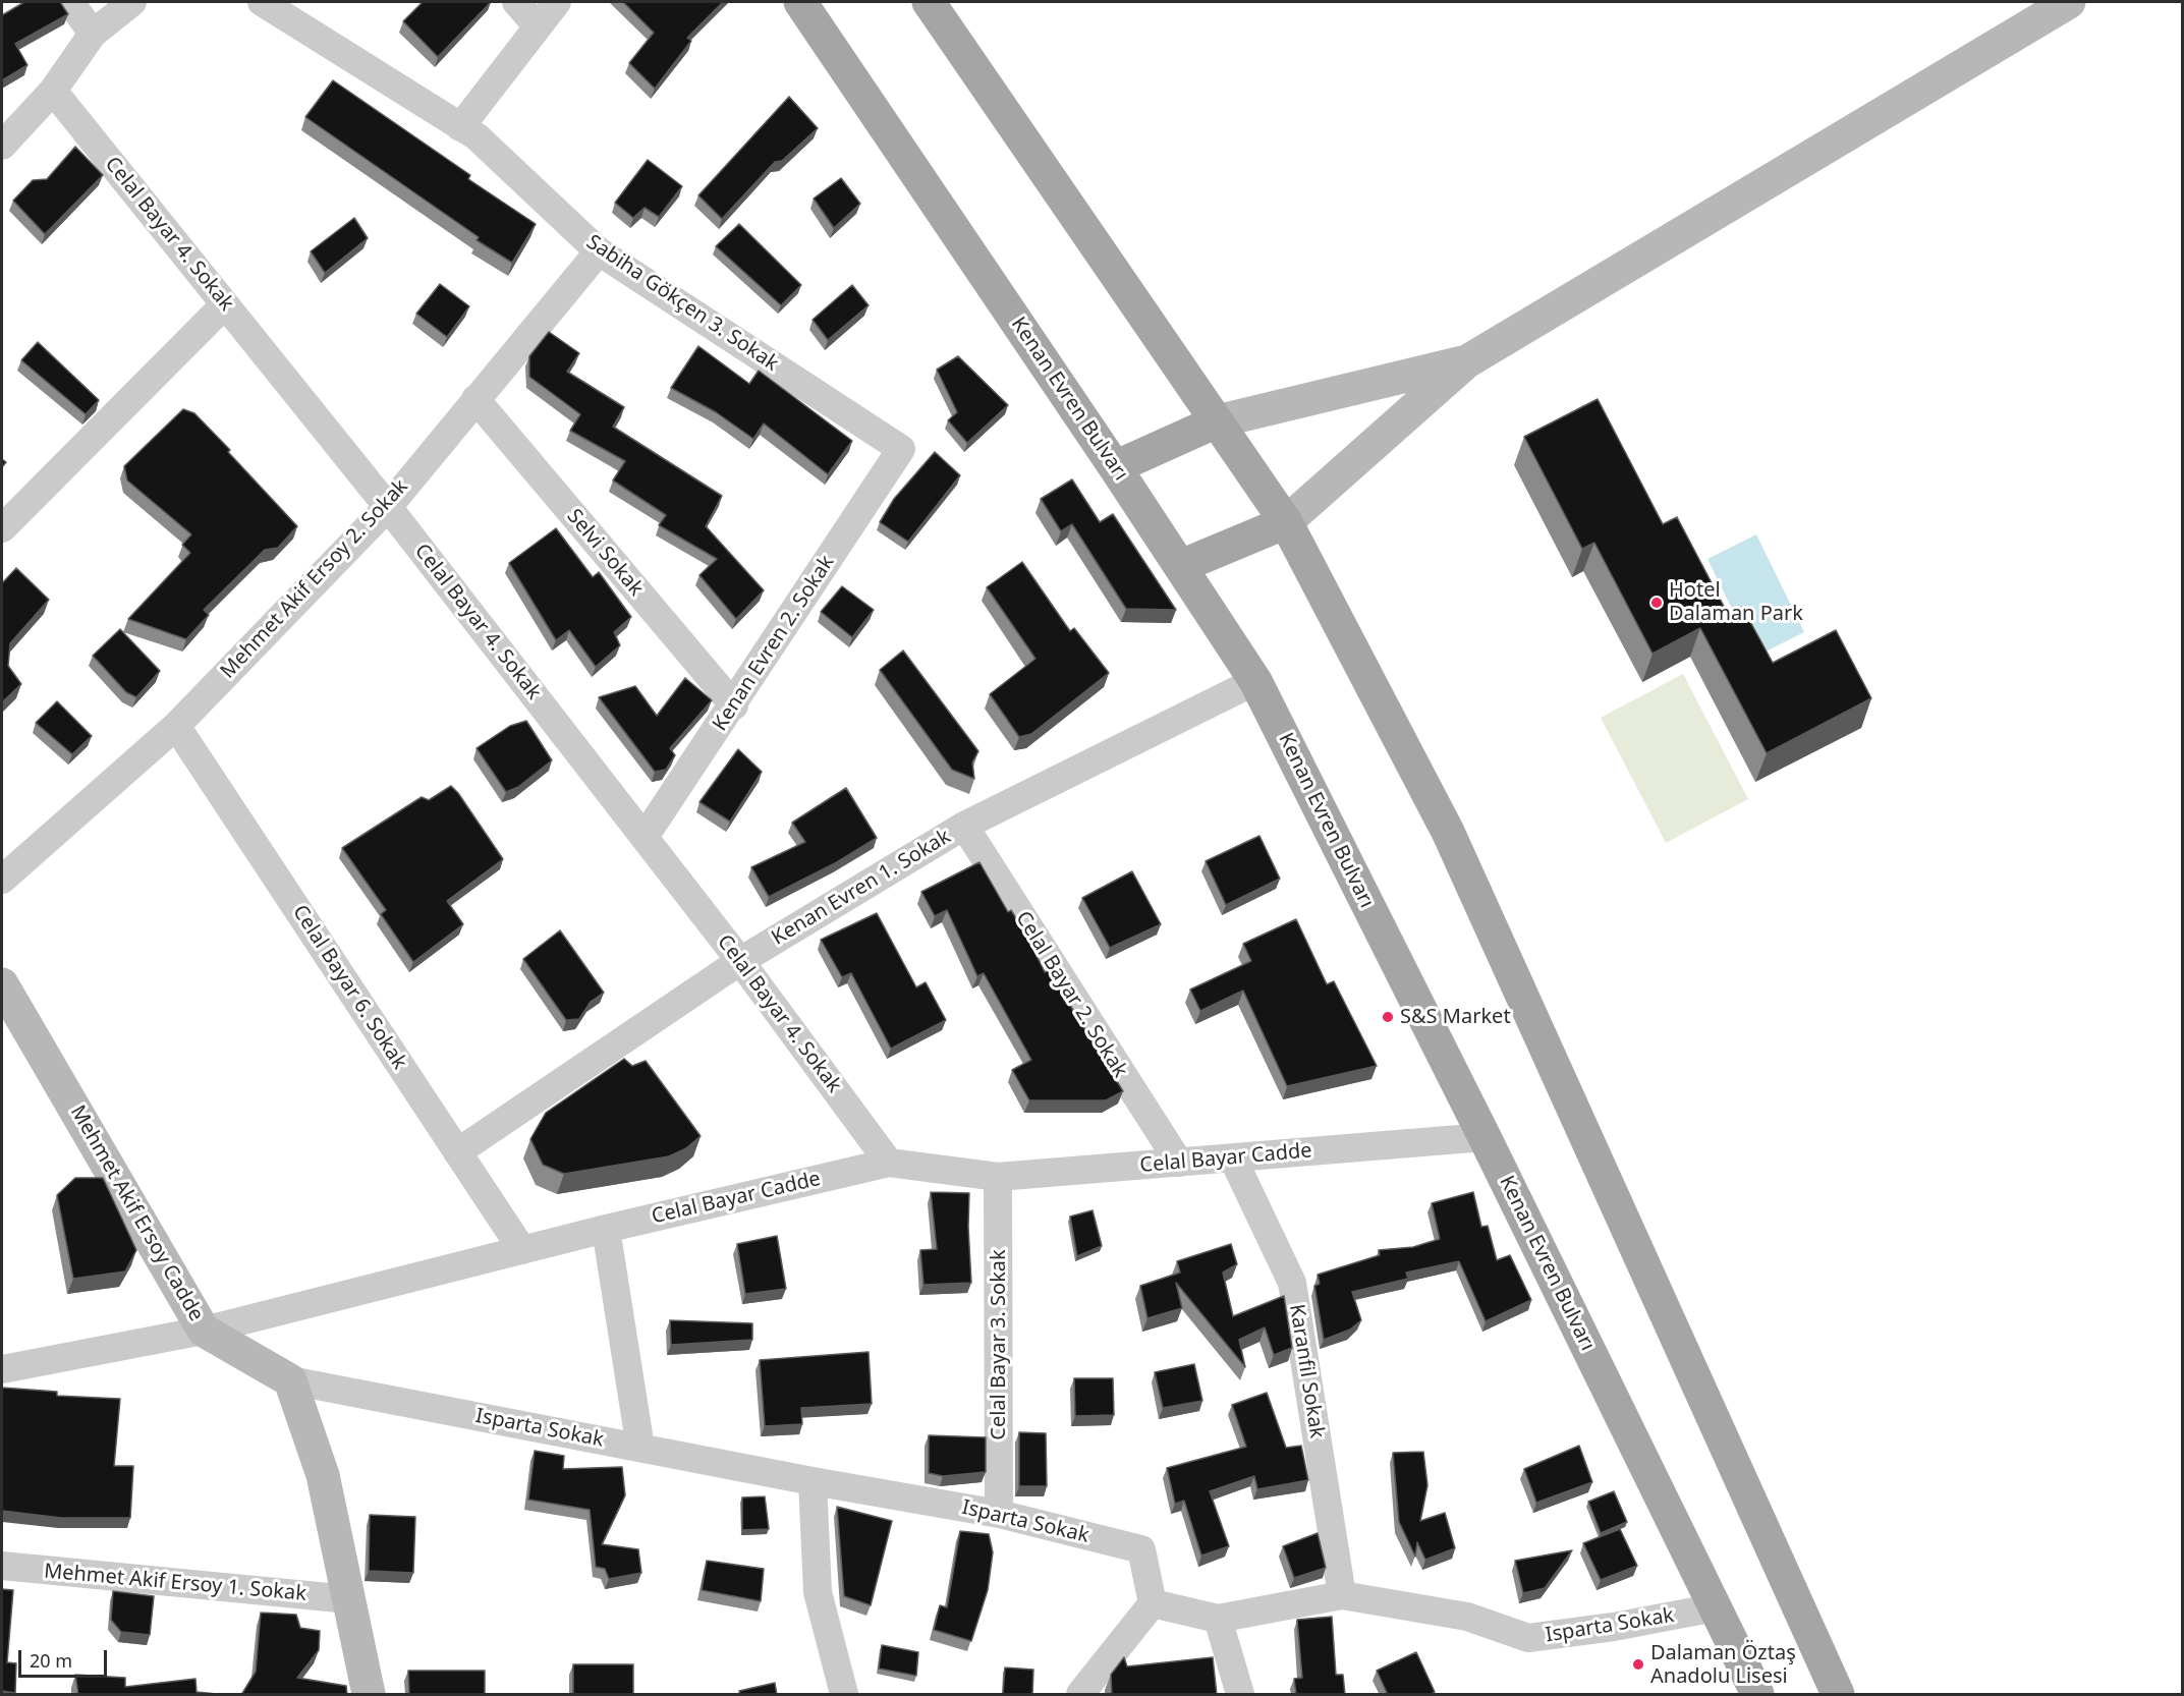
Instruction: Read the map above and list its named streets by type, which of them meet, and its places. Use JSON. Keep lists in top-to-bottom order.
{
  "streets": {
    "main road": ["Kenan Evren Bulvarı"],
    "street": [
      "Celal Bayar 4. Sokak",
      "Sabiha Gökçen 3. Sokak",
      "Selvi Sokak",
      "Mehmet Akif Ersoy 2. Sokak",
      "Kenan Evren 2. Sokak",
      "Kenan Evren 1. Sokak",
      "Celal Bayar 6. Sokak",
      "Celal Bayar 2. Sokak",
      "Celal Bayar Cadde",
      "Mehmet Akif Ersoy Cadde",
      "Celal Bayar 3. Sokak",
      "Karanfil Sokak",
      "Isparta Sokak",
      "Mehmet Akif Ersoy 1. Sokak"
    ]
  },
  "crossings": [
    ["Celal Bayar 4. Sokak", "Mehmet Akif Ersoy 2. Sokak"],
    ["Celal Bayar 4. Sokak", "Kenan Evren 2. Sokak"],
    ["Celal Bayar 4. Sokak", "Kenan Evren 1. Sokak"],
    ["Celal Bayar 4. Sokak", "Celal Bayar Cadde"],
    ["Sabiha Gökçen 3. Sokak", "Mehmet Akif Ersoy 2. Sokak"],
    ["Sabiha Gökçen 3. Sokak", "Kenan Evren 2. Sokak"],
    ["Kenan Evren Bulvarı", "Kenan Evren 1. Sokak"],
    ["Kenan Evren Bulvarı", "Celal Bayar Cadde"],
    ["Kenan Evren Bulvarı", "Isparta Sokak"],
    ["Selvi Sokak", "Mehmet Akif Ersoy 2. Sokak"],
    ["Selvi Sokak", "Kenan Evren 2. Sokak"],
    ["Mehmet Akif Ersoy 2. Sokak", "Celal Bayar 6. Sokak"],
    ["Kenan Evren 1. Sokak", "Celal Bayar 6. Sokak"],
    ["Kenan Evren 1. Sokak", "Celal Bayar 2. Sokak"],
    ["Celal Bayar 6. Sokak", "Celal Bayar Cadde"],
    ["Celal Bayar 2. Sokak", "Celal Bayar Cadde"],
    ["Celal Bayar Cadde", "Mehmet Akif Ersoy Cadde"],
    ["Celal Bayar Cadde", "Celal Bayar 3. Sokak"],
    ["Celal Bayar Cadde", "Karanfil Sokak"],
    ["Mehmet Akif Ersoy Cadde", "Isparta Sokak"],
    ["Celal Bayar 3. Sokak", "Isparta Sokak"],
    ["Karanfil Sokak", "Isparta Sokak"]
  ],
  "places": ["Hotel Dalaman Park", "S&S Market", "Dalaman Öztaş Anadolu Lisesi"],
  "scale_bar": "20 m"
}
